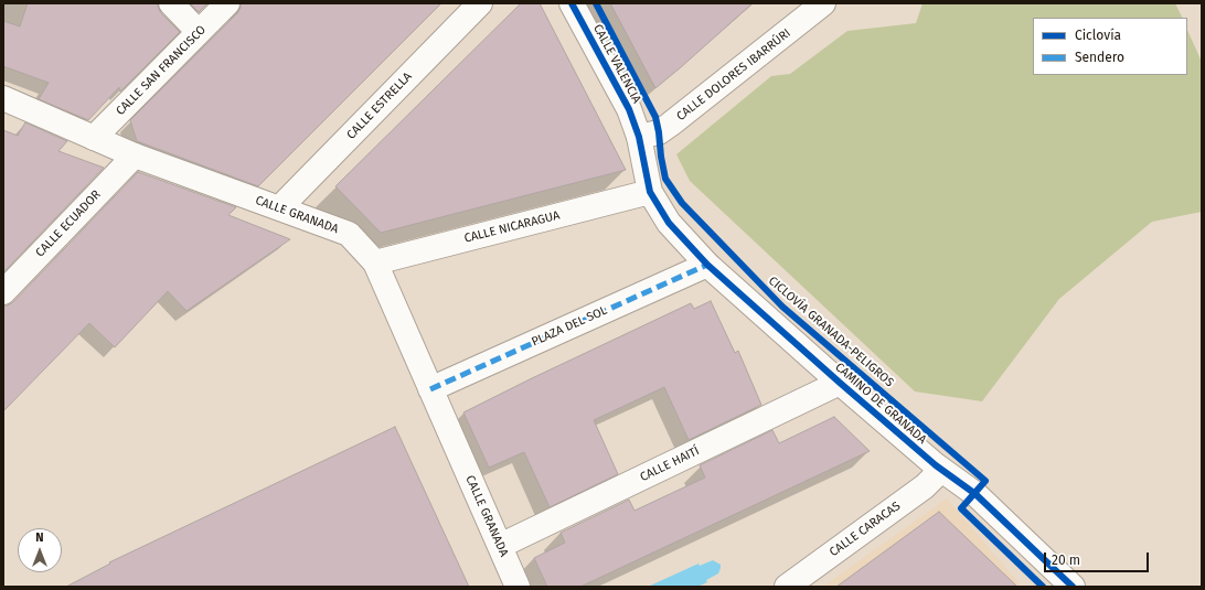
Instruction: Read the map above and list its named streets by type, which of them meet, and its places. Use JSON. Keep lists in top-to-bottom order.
{
  "streets": {
    "street": [
      "CALLE VALENCIA",
      "CALLE SAN FRANCISCO",
      "CALLE DOLORES IBARRÚRI",
      "CALLE ESTRELLA",
      "CALLE GRANADA",
      "CALLE ECUADOR",
      "CALLE NICARAGUA",
      "PLAZA DEL SOL",
      "CAMINO DE GRANADA",
      "CALLE HAITÍ",
      "CALLE CARACAS"
    ],
    "cycle path": ["CICLOVÍA GRANADA-PELIGROS"]
  },
  "crossings": [
    ["CALLE VALENCIA", "CALLE DOLORES IBARRÚRI"],
    ["CALLE VALENCIA", "CAMINO DE GRANADA"],
    ["CALLE SAN FRANCISCO", "CALLE GRANADA"],
    ["CALLE DOLORES IBARRÚRI", "CAMINO DE GRANADA"],
    ["CALLE ESTRELLA", "CALLE GRANADA"],
    ["CALLE GRANADA", "CALLE ECUADOR"],
    ["CALLE GRANADA", "CALLE NICARAGUA"],
    ["CALLE GRANADA", "PLAZA DEL SOL"],
    ["CALLE GRANADA", "CALLE HAITÍ"],
    ["CALLE NICARAGUA", "CAMINO DE GRANADA"],
    ["PLAZA DEL SOL", "CAMINO DE GRANADA"],
    ["CAMINO DE GRANADA", "CALLE HAITÍ"],
    ["CAMINO DE GRANADA", "CALLE CARACAS"]
  ],
  "legend": ["Ciclovía", "Sendero"],
  "scale_bar": "20 m",
  "north": "top"
}
